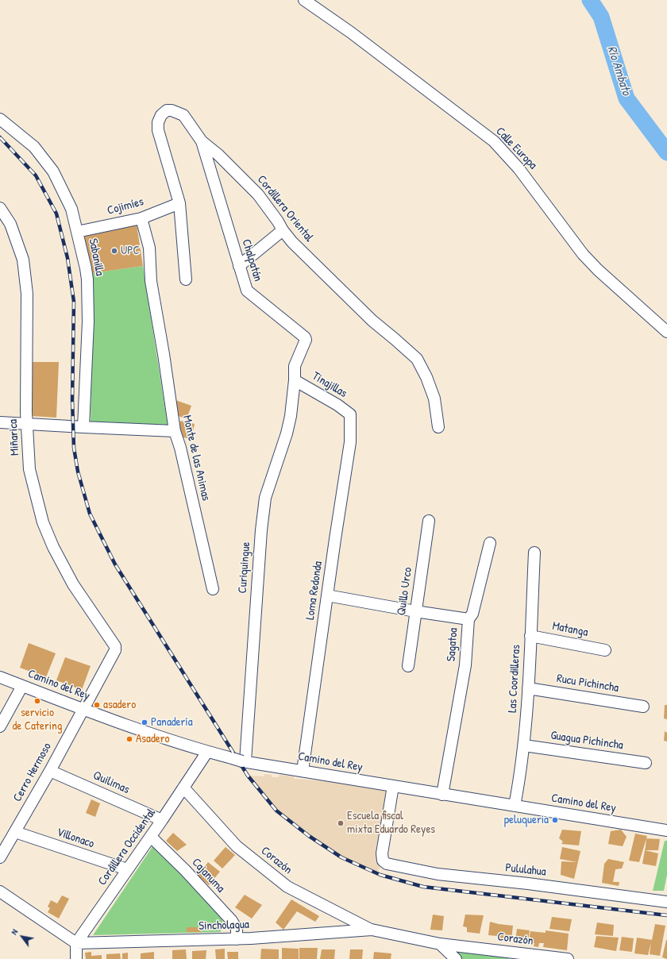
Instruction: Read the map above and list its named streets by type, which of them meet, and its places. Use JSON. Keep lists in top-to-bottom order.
{
  "streets": {
    "street": [
      "Calle Europa",
      "Cojimíes",
      "Cordillera Oriental",
      "Sabanilla",
      "Chalpatán",
      "Tinajillas",
      "Miñarica",
      "Monte de las Animas",
      "Curiquingue",
      "Loma Redonda",
      "Quillo Urco",
      "Matanga",
      "Sagatoa",
      "Las Coordilleras",
      "Rucu Pichincha",
      "Camino del Rey",
      "Guagua Pichincha",
      "Cerro Hermoso",
      "Quilimas",
      "Villonaco",
      "Cordillera Occidental",
      "Corazón",
      "Pululahua",
      "Cajanuma",
      "Sincholagua"
    ]
  },
  "crossings": [
    ["Cojimíes", "Cordillera Oriental"],
    ["Cojimíes", "Sabanilla"],
    ["Cojimíes", "Monte de las Animas"],
    ["Cordillera Oriental", "Chalpatán"],
    ["Chalpatán", "Tinajillas"],
    ["Chalpatán", "Curiquingue"],
    ["Tinajillas", "Curiquingue"],
    ["Tinajillas", "Loma Redonda"],
    ["Miñarica", "Cerro Hermoso"],
    ["Curiquingue", "Camino del Rey"],
    ["Loma Redonda", "Sagatoa"],
    ["Loma Redonda", "Camino del Rey"],
    ["Quillo Urco", "Sagatoa"],
    ["Matanga", "Las Coordilleras"],
    ["Sagatoa", "Camino del Rey"],
    ["Las Coordilleras", "Rucu Pichincha"],
    ["Las Coordilleras", "Camino del Rey"],
    ["Las Coordilleras", "Guagua Pichincha"],
    ["Camino del Rey", "Cerro Hermoso"],
    ["Camino del Rey", "Cordillera Occidental"],
    ["Camino del Rey", "Pululahua"],
    ["Cerro Hermoso", "Quilimas"],
    ["Cerro Hermoso", "Villonaco"],
    ["Quilimas", "Cordillera Occidental"],
    ["Villonaco", "Cordillera Occidental"],
    ["Cordillera Occidental", "Corazón"],
    ["Cordillera Occidental", "Cajanuma"],
    ["Cordillera Occidental", "Sincholagua"],
    ["Corazón", "Sincholagua"],
    ["Cajanuma", "Sincholagua"]
  ],
  "water": ["Río Ambato"],
  "places": [
    "UPC",
    "servicio de Catering",
    "asadero",
    "Panadería",
    "Asadero",
    "peluqueria",
    "Escuela fiscal mixta Eduardo Reyes"
  ],
  "north": "top left"
}
